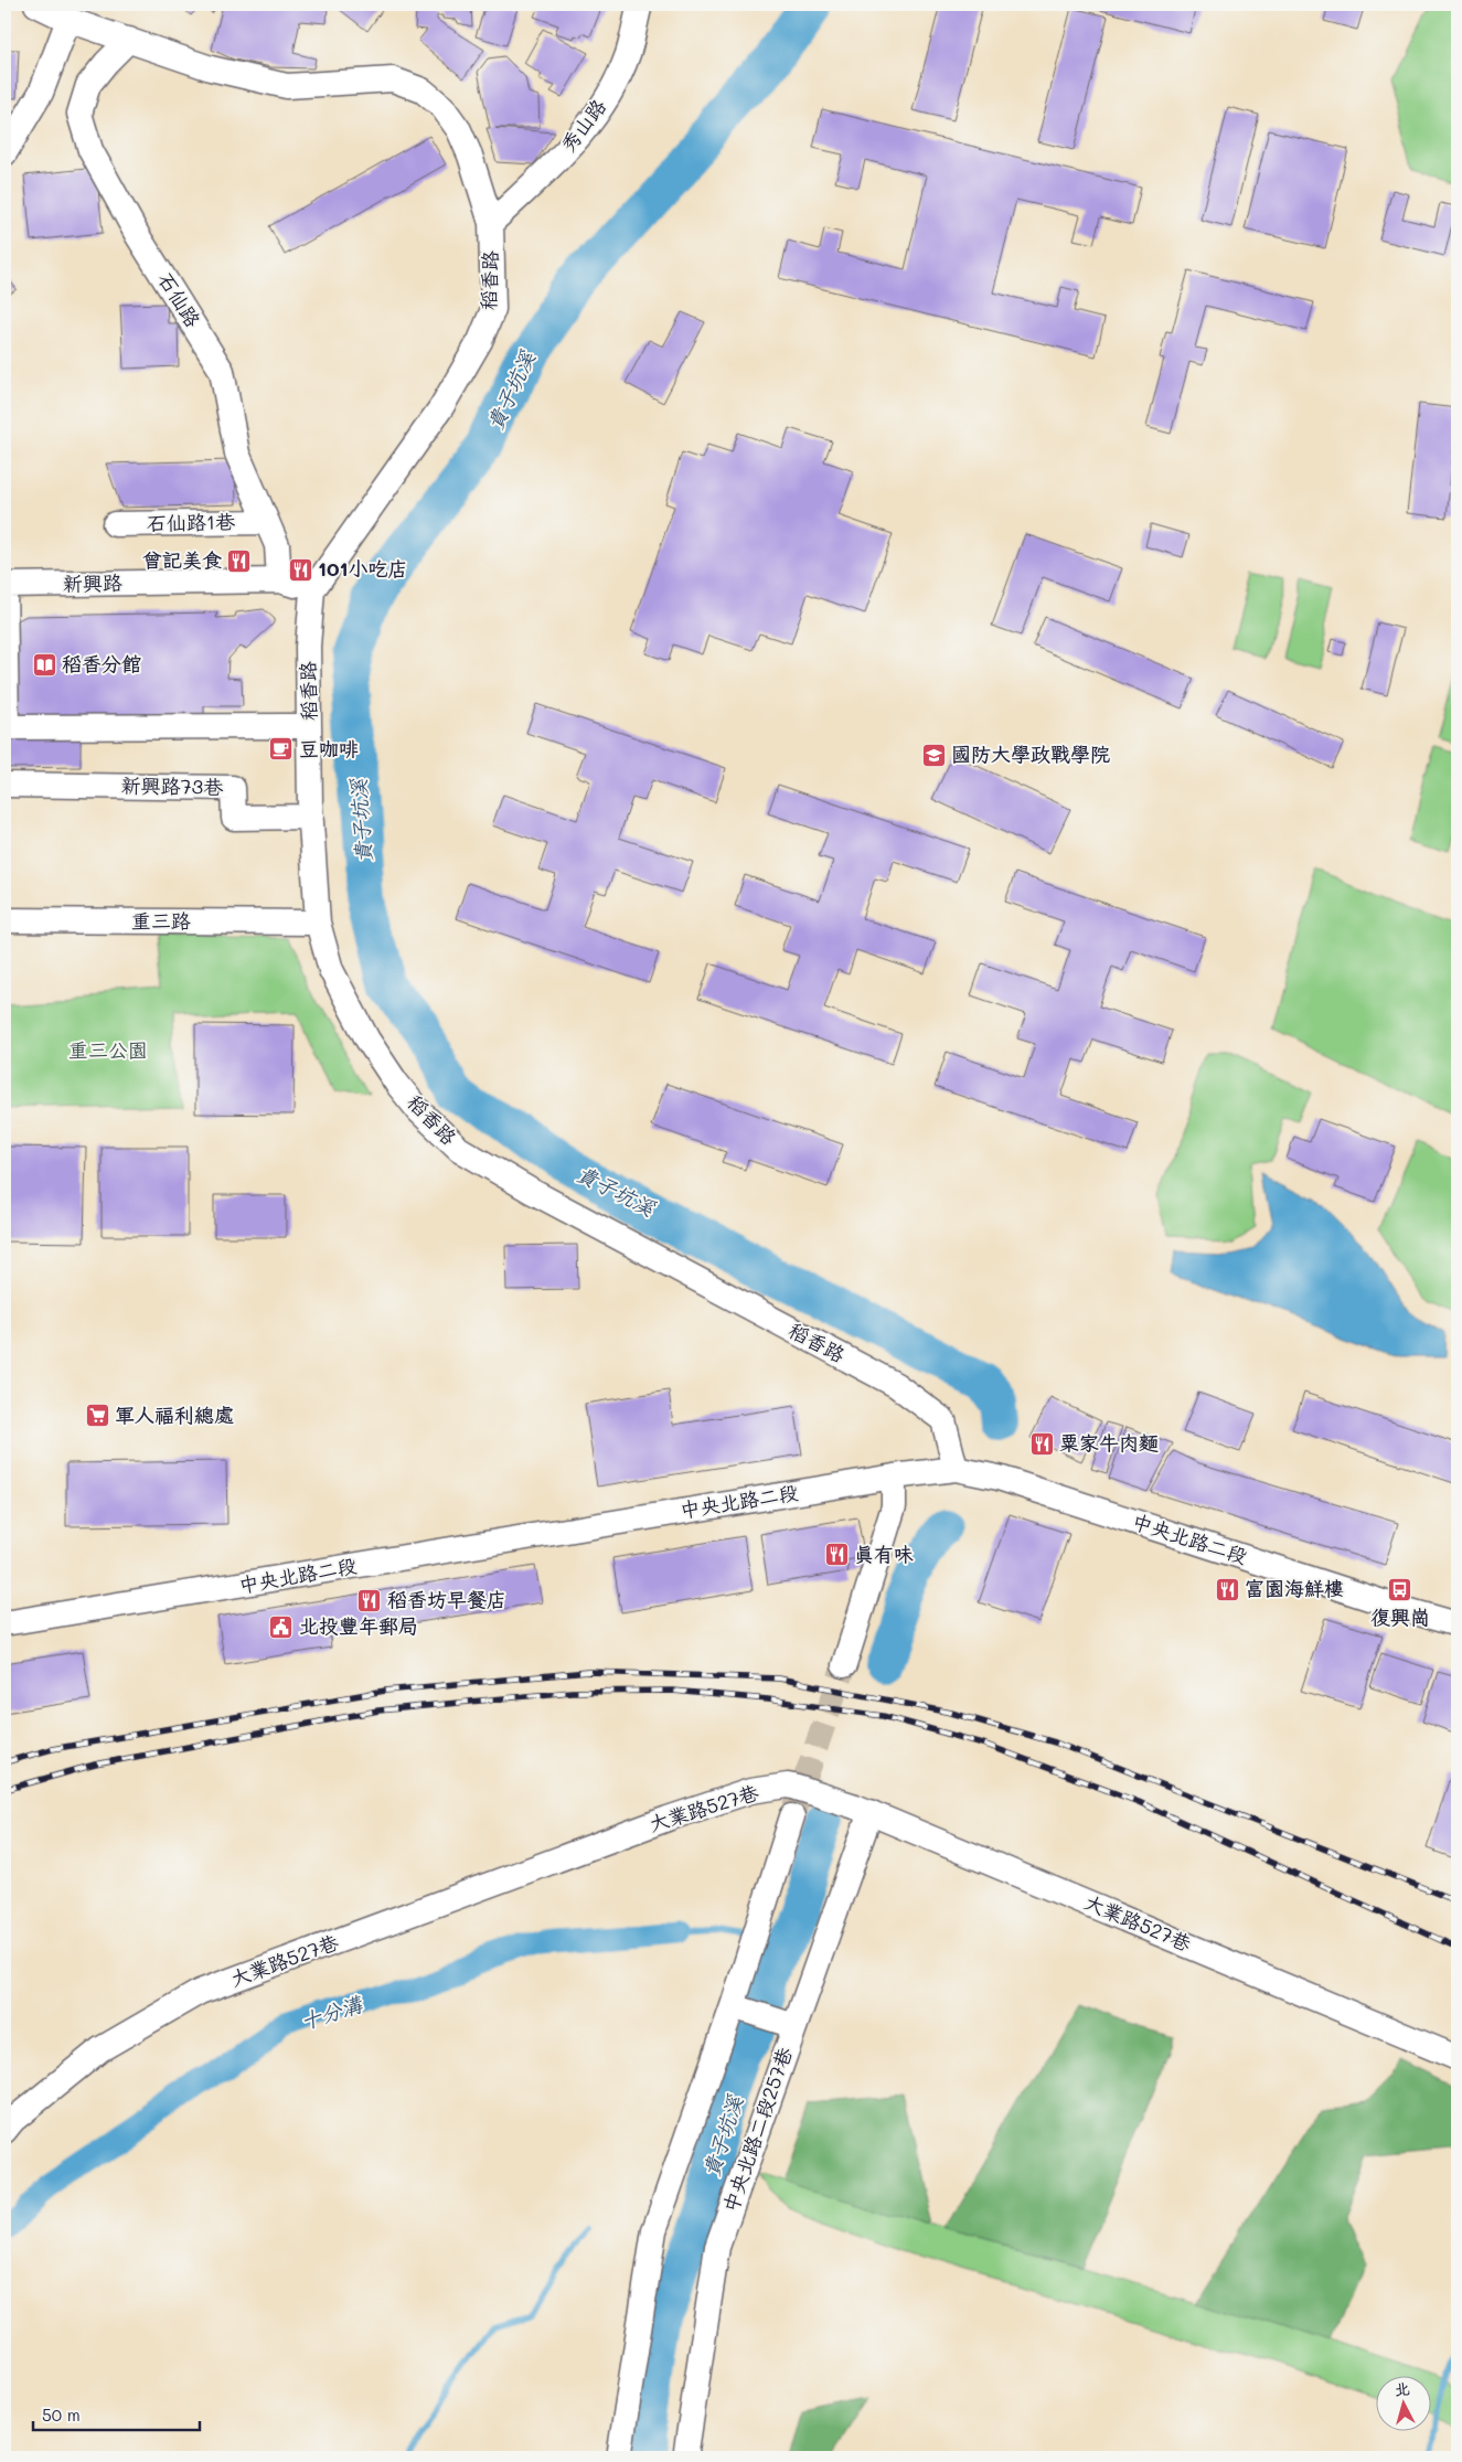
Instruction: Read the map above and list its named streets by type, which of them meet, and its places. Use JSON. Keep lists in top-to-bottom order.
{
  "streets": {
    "street": [
      "秀山路",
      "稻香路",
      "石仙路",
      "石仙路1巷",
      "新興路",
      "新興路73巷",
      "重三路",
      "中央北路二段",
      "大業路527巷",
      "中央北路二段257巷"
    ]
  },
  "crossings": [
    ["秀山路", "稻香路"],
    ["稻香路", "石仙路"],
    ["稻香路", "新興路"],
    ["稻香路", "新興路73巷"],
    ["稻香路", "重三路"],
    ["稻香路", "中央北路二段"],
    ["石仙路", "石仙路1巷"],
    ["石仙路", "新興路"],
    ["大業路527巷", "中央北路二段257巷"]
  ],
  "water": ["貴子坑溪", "十分溝"],
  "parks": ["重三公園"],
  "places": {
    "restaurant": [
      "曾記美食",
      "101小吃店",
      "粟家牛肉麵",
      "真有味",
      "富園海鮮樓",
      "稻香坊早餐店"
    ],
    "library": ["稻香分館"],
    "cafe": ["豆咖啡"],
    "school or university": ["國防大學政戰學院"],
    "supermarket": ["軍人福利總處"],
    "bus stop": ["復興崗"],
    "public building": ["北投豐年郵局"]
  },
  "scale_bar": "50 m",
  "north": "top"
}
